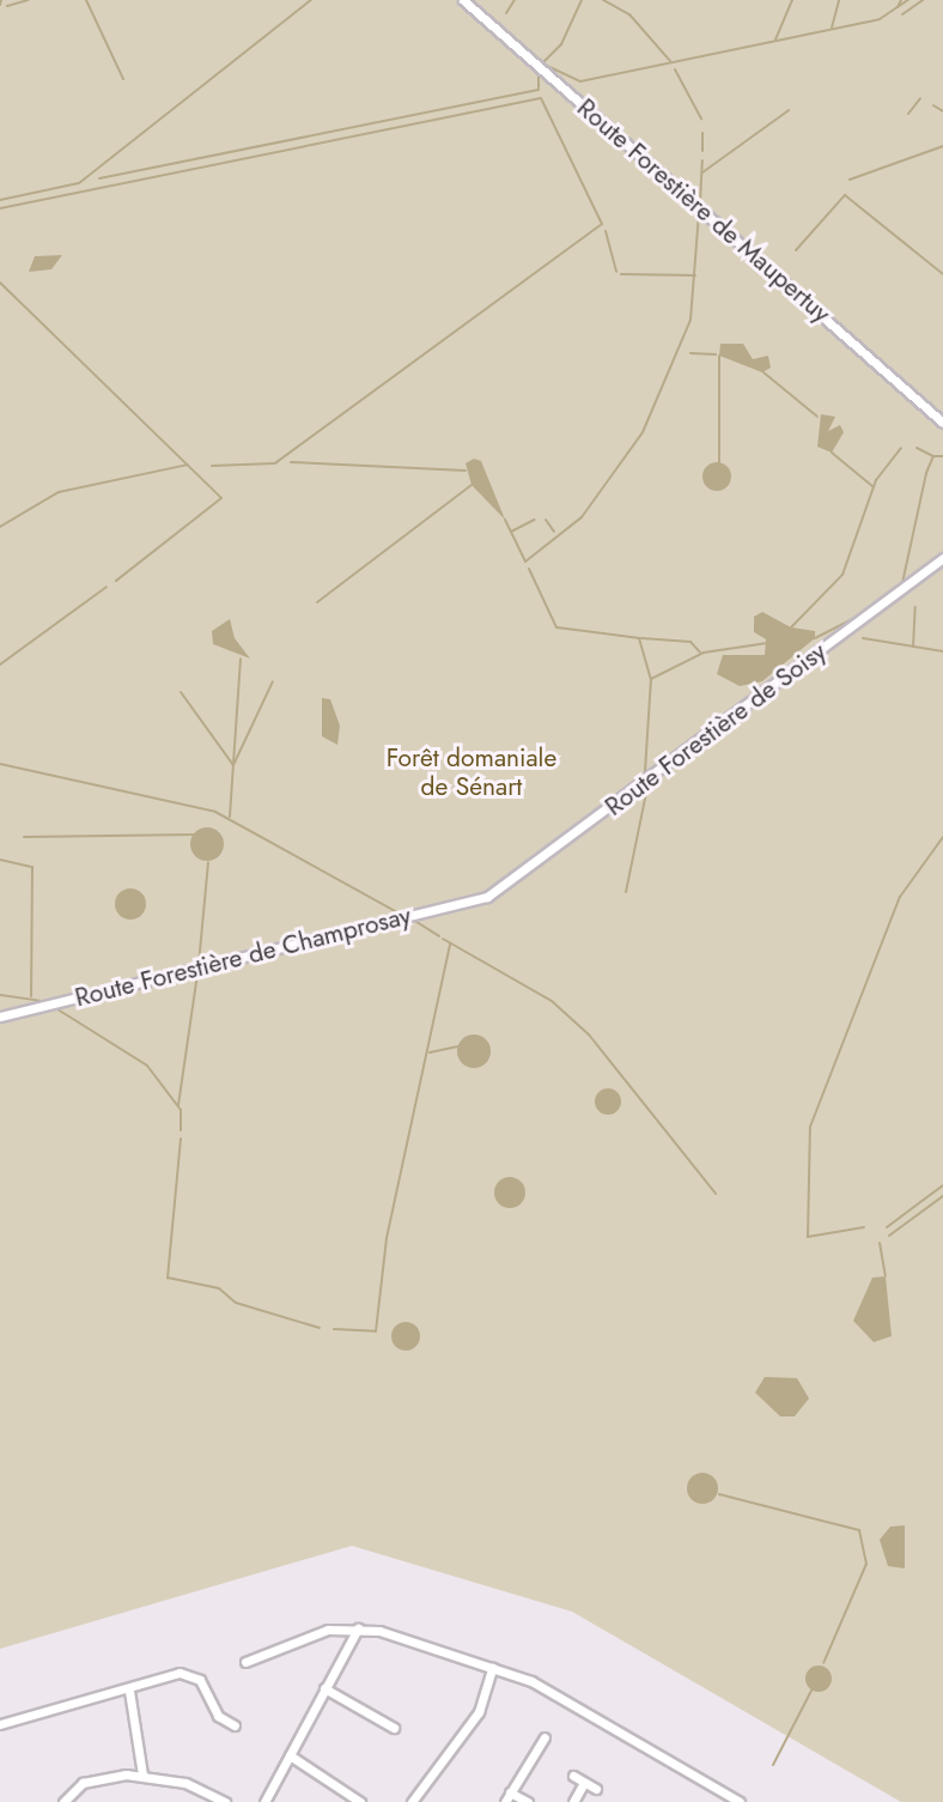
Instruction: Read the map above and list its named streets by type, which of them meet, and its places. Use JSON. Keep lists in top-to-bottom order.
{
  "streets": {
    "street": ["Route Forestière de Maupertuy", "Route Forestière de Soisy", "Route Forestière de Champrosay"]
  },
  "crossings": [
    ["Route Forestière de Soisy", "Route Forestière de Champrosay"]
  ],
  "parks": ["Forêt domaniale de Sénart"]
}
